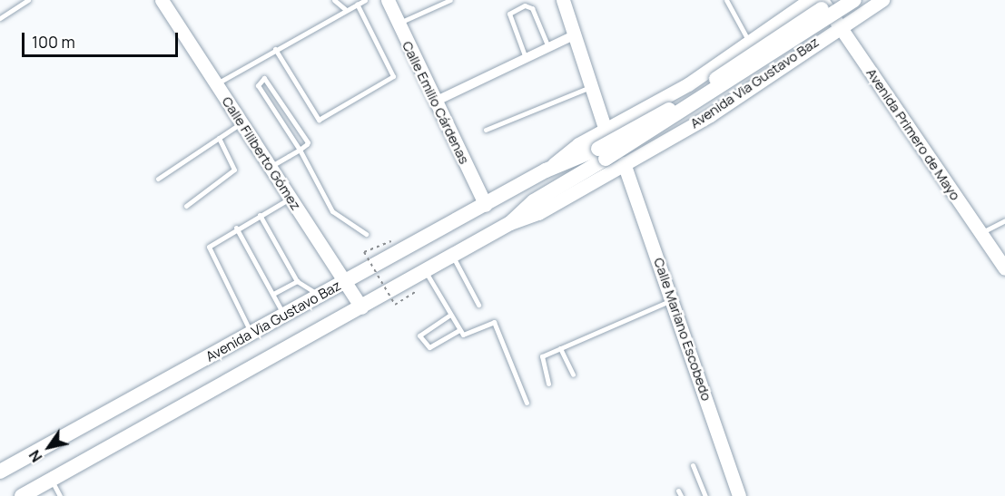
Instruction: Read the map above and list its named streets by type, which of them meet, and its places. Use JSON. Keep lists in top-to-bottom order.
{
  "streets": {
    "main road": ["Avenida Via Gustavo Baz"],
    "street": [
      "Calle Emilio Cárdenas",
      "Avenida Primero de Mayo",
      "Calle Filiberto Gómez",
      "Calle Mariano Escobedo"
    ]
  },
  "crossings": [
    ["Avenida Via Gustavo Baz", "Calle Emilio Cárdenas"],
    ["Avenida Via Gustavo Baz", "Avenida Primero de Mayo"],
    ["Avenida Via Gustavo Baz", "Calle Filiberto Gómez"],
    ["Avenida Via Gustavo Baz", "Calle Mariano Escobedo"]
  ],
  "scale_bar": "100 m",
  "north": "bottom left"
}
